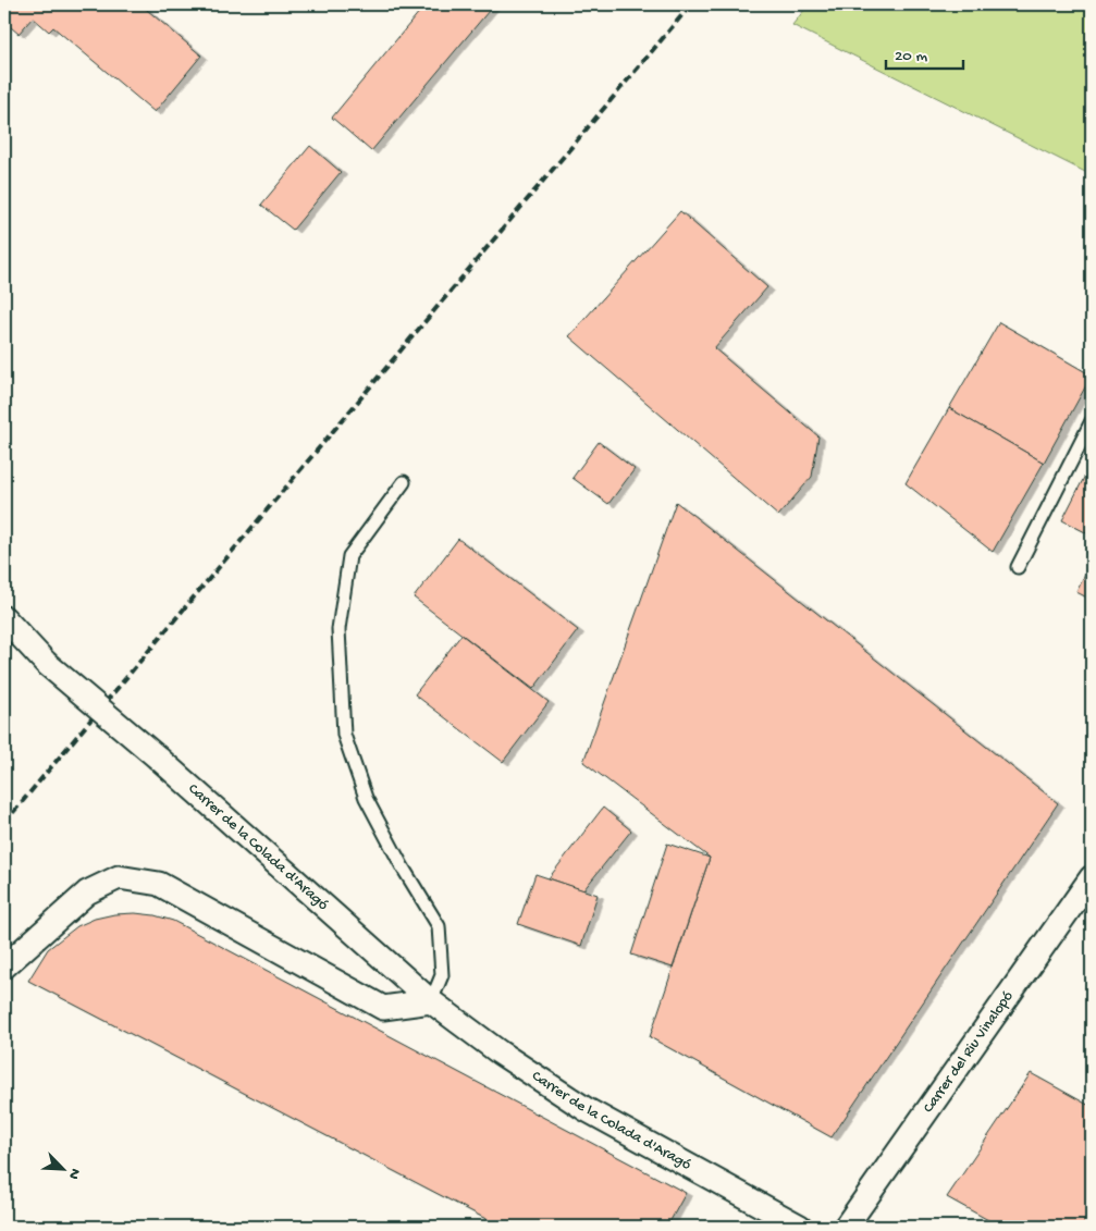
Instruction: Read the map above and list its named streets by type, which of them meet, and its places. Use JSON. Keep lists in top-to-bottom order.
{
  "streets": {
    "street": ["Carrer de la Colada d'Aragó", "Carrer del Riu Vinalopó"]
  },
  "scale_bar": "20 m",
  "north": "bottom right"
}
